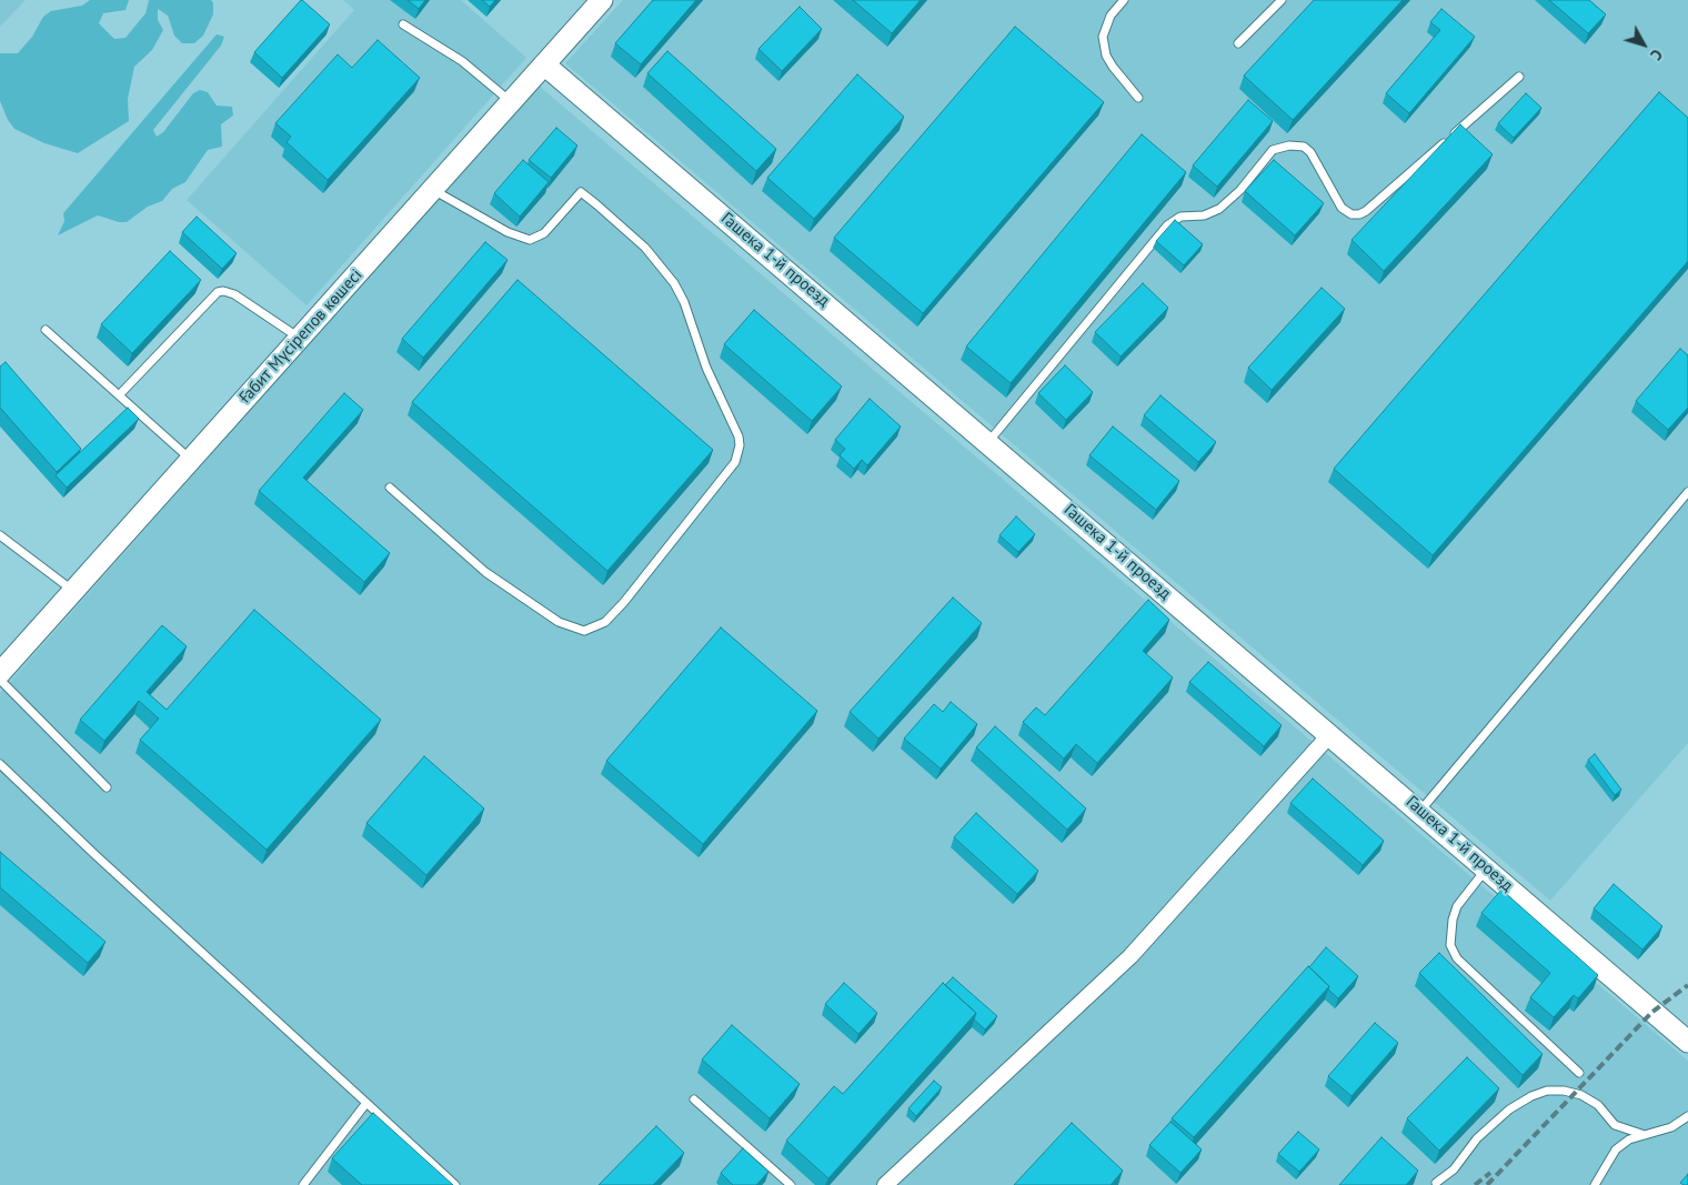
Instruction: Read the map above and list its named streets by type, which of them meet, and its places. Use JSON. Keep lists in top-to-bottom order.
{
  "streets": {
    "main road": ["Гашека 1-й проезд", "Ғабит Мүсірепов көшесі"]
  },
  "crossings": [
    ["Гашека 1-й проезд", "Ғабит Мүсірепов көшесі"]
  ],
  "north": "bottom right"
}
